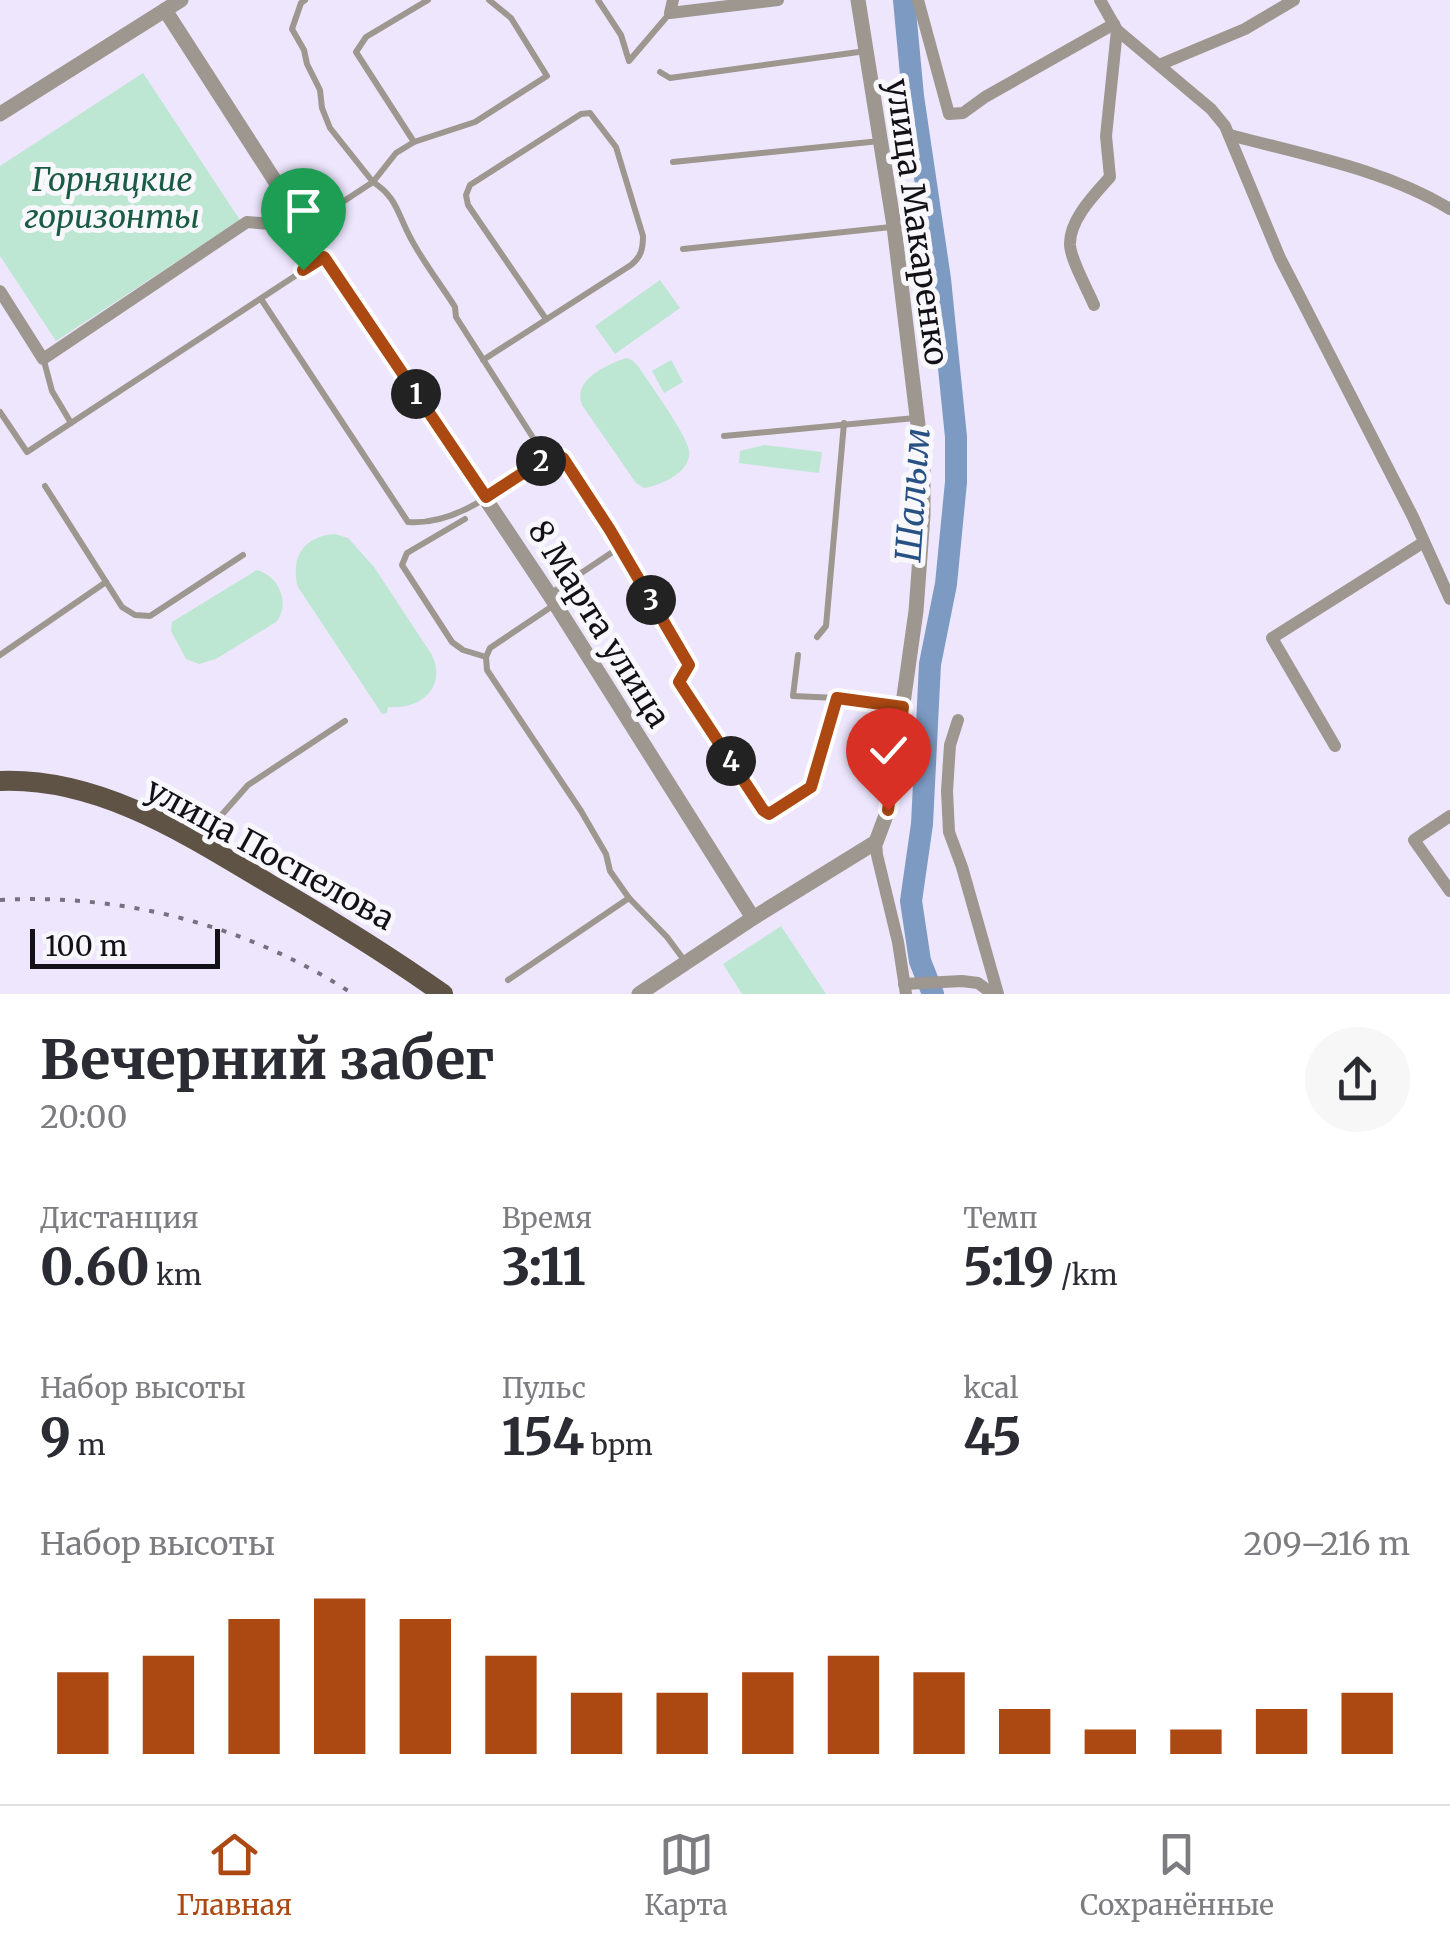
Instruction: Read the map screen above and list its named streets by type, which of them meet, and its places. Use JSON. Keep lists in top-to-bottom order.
{
  "streets": {
    "main road": ["улица Поспелова"],
    "street": ["улица Макаренко", "8 Марта улица"]
  },
  "water": ["Шалым"],
  "parks": ["Горняцкие горизонты"],
  "scale_bar": "100 m",
  "page": {
    "pins": [
      "1",
      "2",
      "3",
      "4"
    ],
    "scale": "100 m",
    "heading": ["Вечерний забег", "20:00"],
    "stats": [
      ["Дистанция", "0.60 km"],
      ["Время", "3:11"],
      ["Темп", "5:19 /km"],
      ["Набор высоты", "9 m"],
      ["Пульс", "154 bpm"],
      ["kcal", "45"]
    ],
    "chart": ["Набор высоты", "209–216 m"],
    "tabs": ["Главная", "Карта", "Сохранённые"]
  }
}
